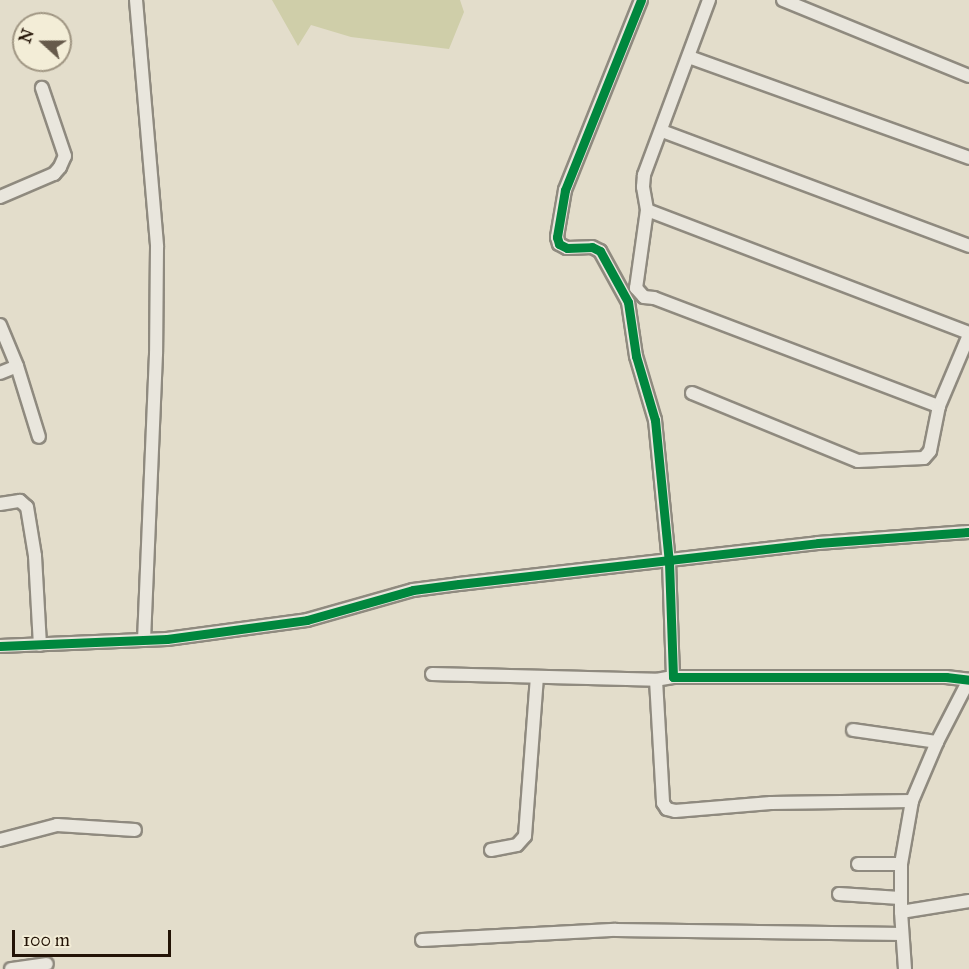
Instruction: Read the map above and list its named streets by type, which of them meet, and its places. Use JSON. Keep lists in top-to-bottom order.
{
  "scale_bar": "100 m",
  "north": "left"
}
